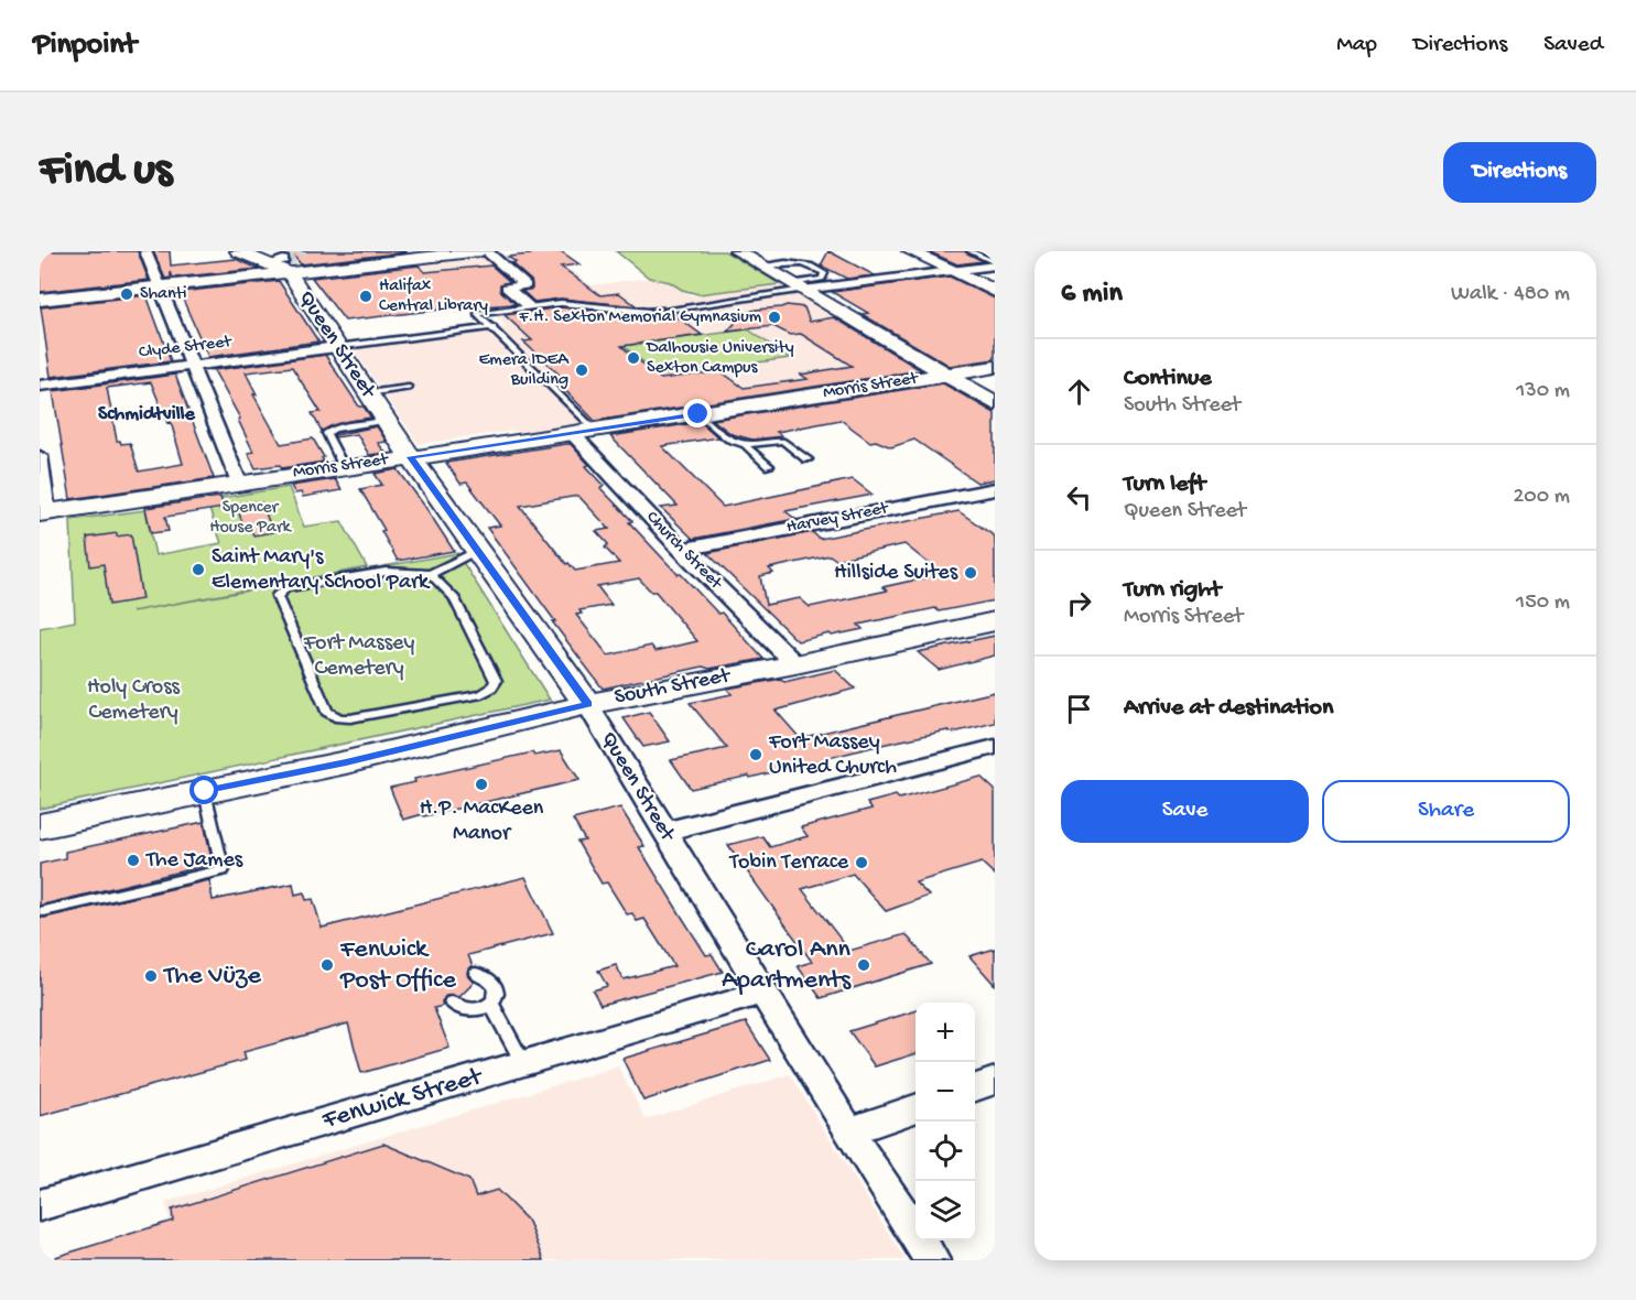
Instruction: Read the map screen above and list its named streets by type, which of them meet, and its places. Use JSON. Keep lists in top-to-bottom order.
{
  "streets": {
    "street": [
      "Queen Street",
      "Clyde Street",
      "Morris Street",
      "Harvey Street",
      "Church Street",
      "South Street",
      "Fenwick Street"
    ]
  },
  "crossings": [
    ["Queen Street", "Clyde Street"],
    ["Queen Street", "Morris Street"],
    ["Queen Street", "South Street"],
    ["Queen Street", "Fenwick Street"],
    ["Morris Street", "Church Street"],
    ["Harvey Street", "Church Street"],
    ["Church Street", "South Street"]
  ],
  "districts": ["Schmidtville"],
  "parks": ["Spencer House Park", "Fort Massey Cemetery", "Holy Cross Cemetery"],
  "places": [
    "Shanti",
    "Halifax Central Library",
    "F.H. Sexton Memorial Gymnasium",
    "Dalhousie University Sexton Campus",
    "Emera IDEA Building",
    "Saint Mary's Elementary School Park",
    "Hillside Suites",
    "Fort Massey United Church",
    "H.P. MacKeen Manor",
    "The James",
    "Tobin Terrace",
    "Fenwick Post Office",
    "Carol Ann Apartments",
    "The Vüze"
  ],
  "page": {
    "header": "Pinpoint",
    "nav": ["Map", "Directions", "Saved"],
    "buttons": [
      "Directions",
      ["Save", "Share"]
    ],
    "title": "Find us",
    "heading": ["6 min", "Walk · 480 m"],
    "list": [
      ["Continue", "South Street", "130 m"],
      ["Turn left", "Queen Street", "200 m"],
      ["Turn right", "Morris Street", "150 m"],
      "Arrive at destination"
    ],
    "map_buttons": ["+", "−"]
  }
}
